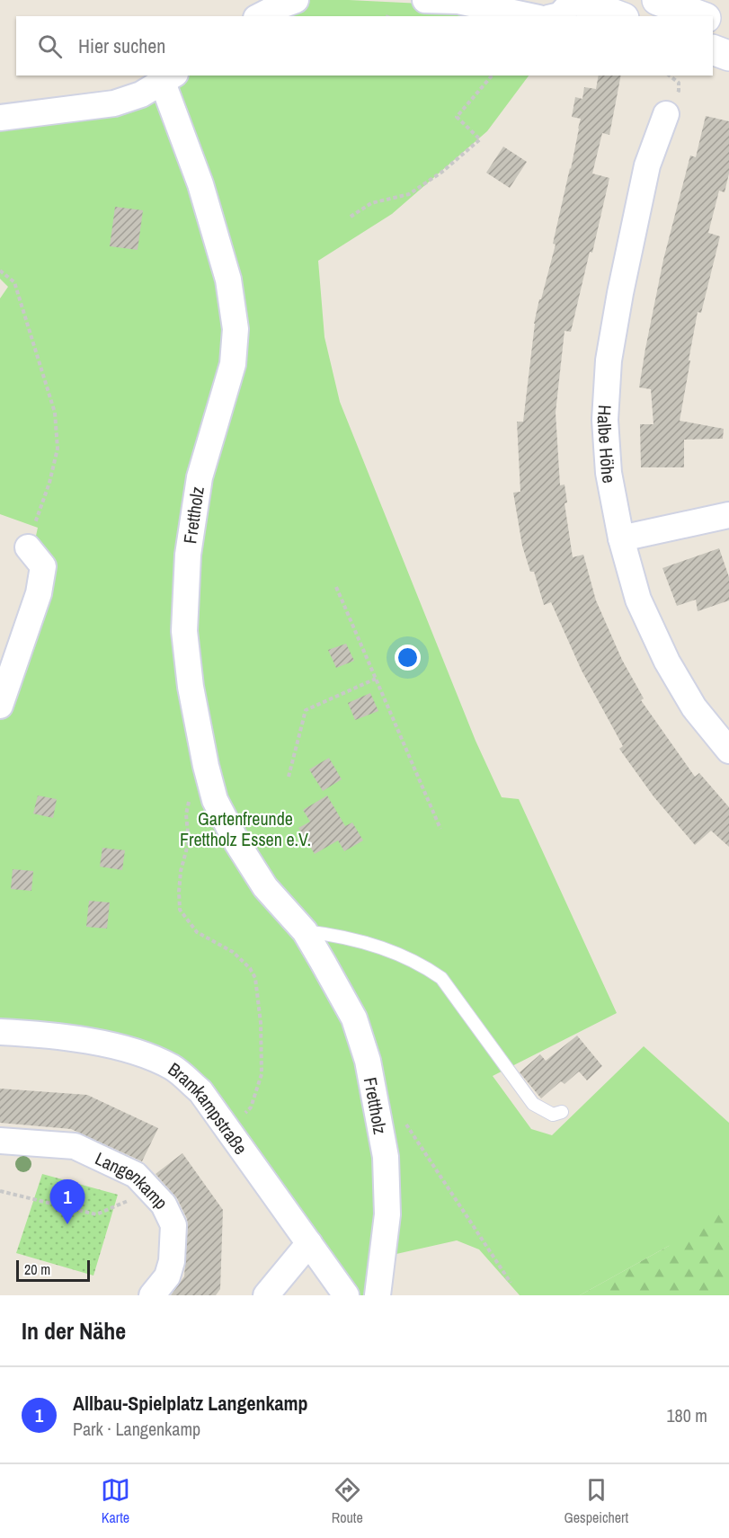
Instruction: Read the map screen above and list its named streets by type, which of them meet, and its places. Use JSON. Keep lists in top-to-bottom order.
{
  "streets": {
    "street": [
      "Halbe Höhe",
      "Frettholz",
      "Bramkampstraße",
      "Langenkamp"
    ]
  },
  "parks": ["Gartenfreunde Frettholz Essen e.V."],
  "scale_bar": "20 m",
  "page": {
    "search": "Hier suchen",
    "pins": "1",
    "scale": "20 m",
    "heading": "In der Nähe",
    "list": [
      {
        "mark": "1",
        "name": "Allbau-Spielplatz Langenkamp",
        "note": "Park · Langenkamp",
        "value": "180 m"
      }
    ],
    "nav": ["Karte", "Route", "Gespeichert"]
  }
}
